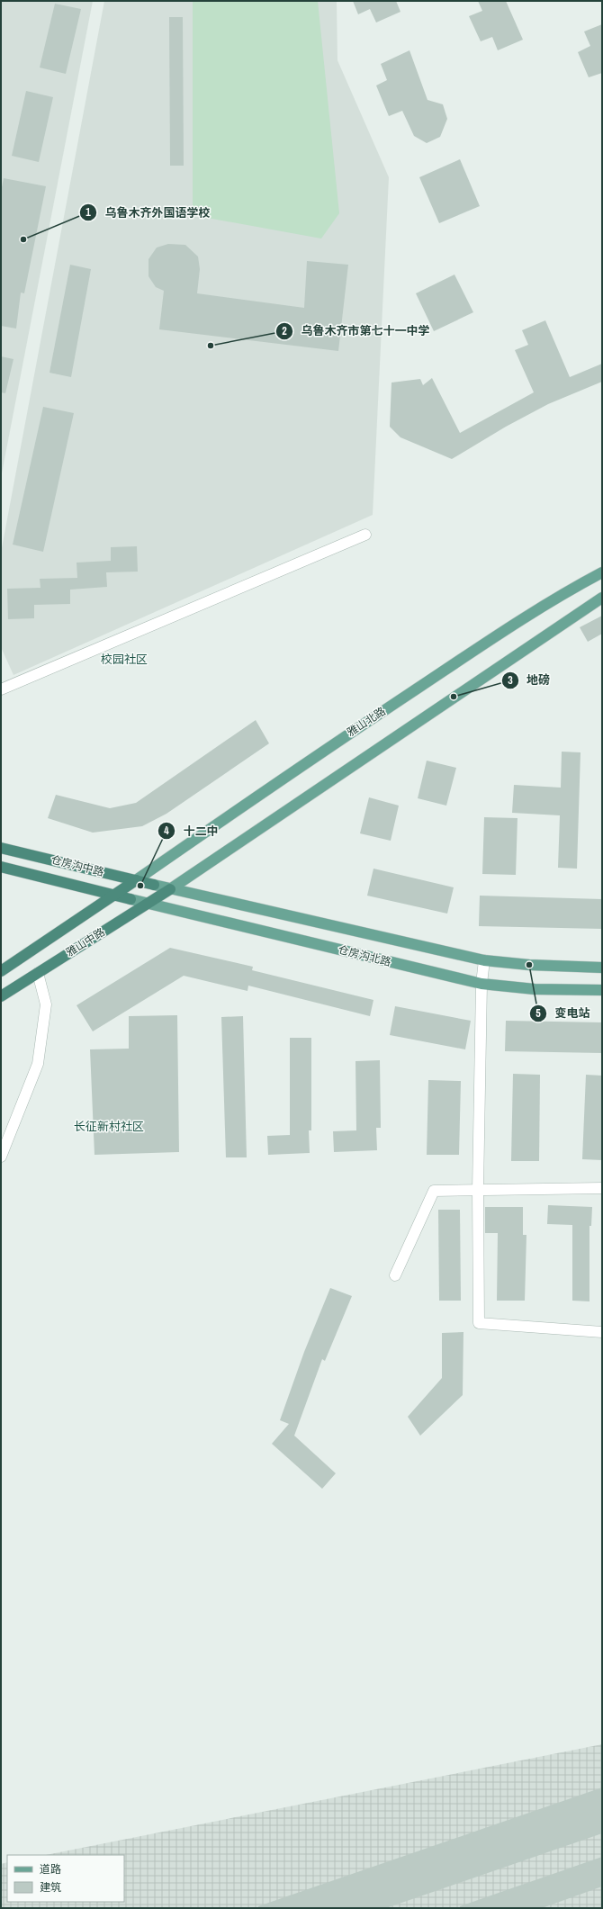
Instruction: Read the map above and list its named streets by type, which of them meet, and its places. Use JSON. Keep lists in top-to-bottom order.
{
  "streets": {
    "highway": ["仓房沟中路", "雅山中路"],
    "main road": ["雅山北路", "仓房沟北路"]
  },
  "crossings": [
    ["雅山北路", "仓房沟中路"],
    ["雅山北路", "雅山中路"],
    ["仓房沟中路", "雅山中路"],
    ["仓房沟中路", "仓房沟北路"],
    ["雅山中路", "仓房沟北路"]
  ],
  "districts": ["校园社区", "长征新村社区"],
  "places": [
    "乌鲁木齐外国语学校",
    "乌鲁木齐市第七十一中学",
    "地磅",
    "十二中",
    "变电站"
  ],
  "legend": ["道路", "建筑"]
}
